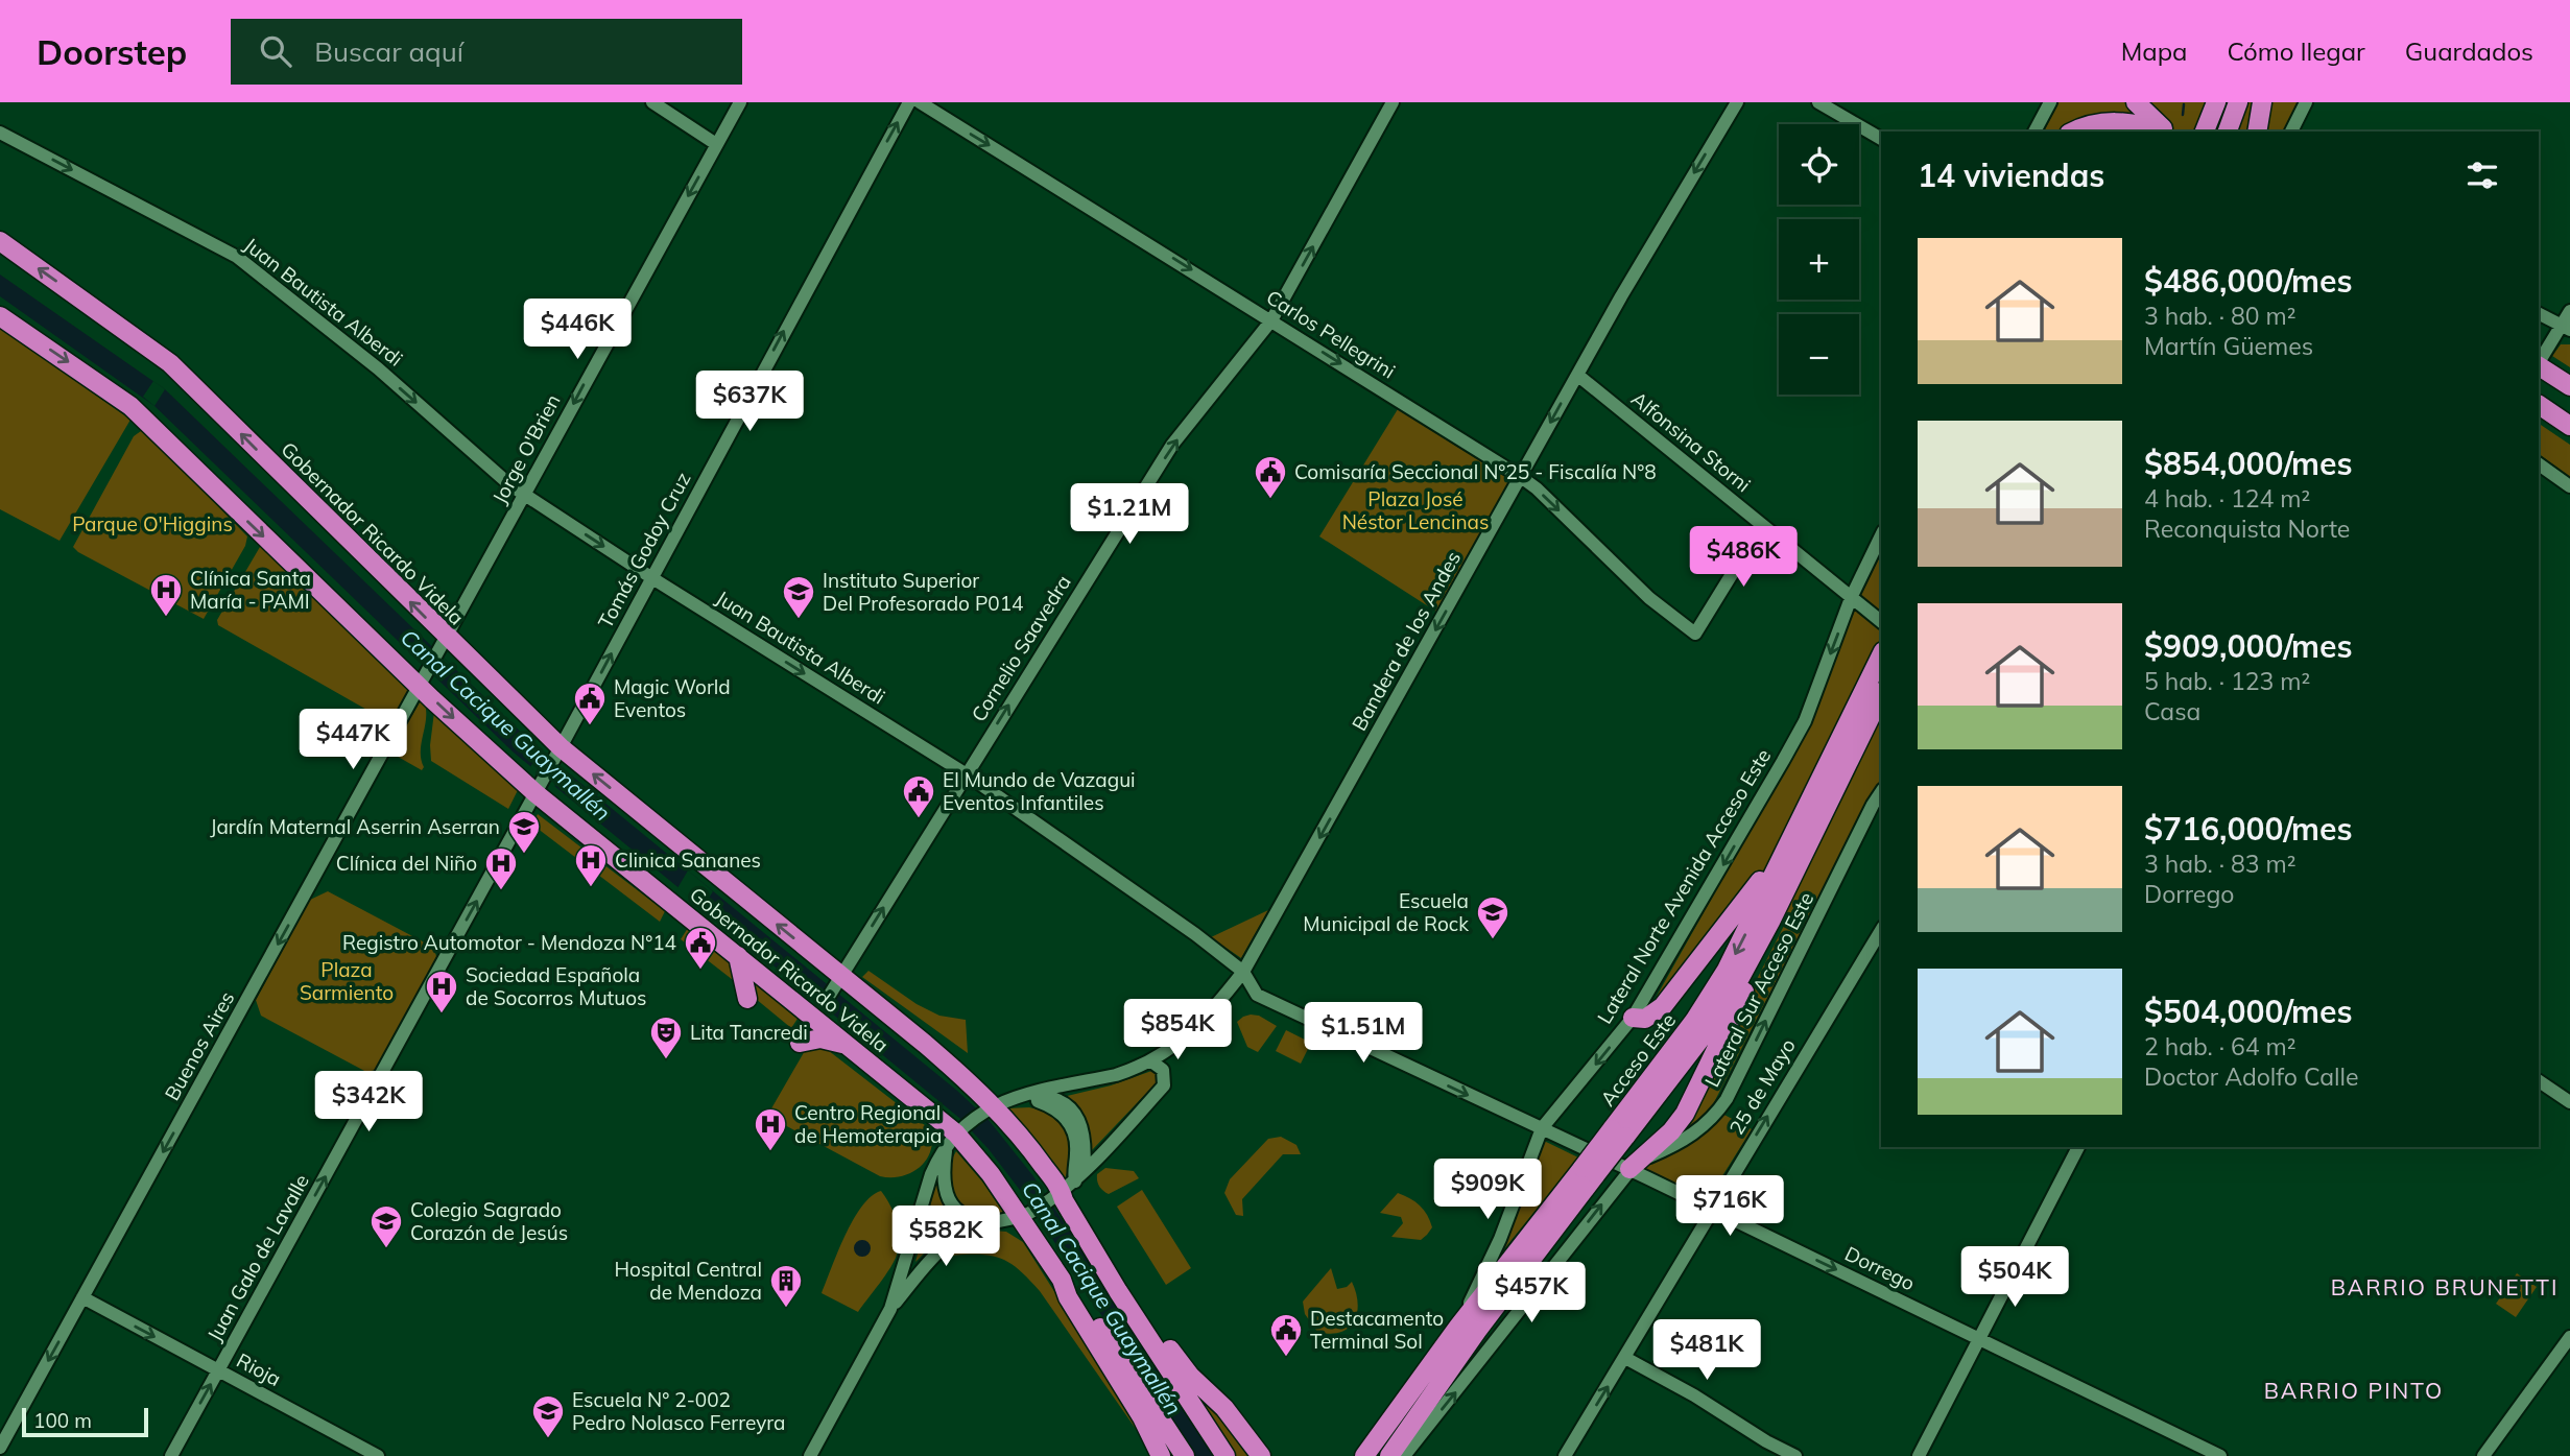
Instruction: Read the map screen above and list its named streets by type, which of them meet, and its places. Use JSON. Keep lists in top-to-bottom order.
{
  "streets": {
    "highway": ["Gobernador Ricardo Videla", "Acceso Este"],
    "street": [
      "Juan Bautista Alberdi",
      "Carlos Pellegrini",
      "Alfonsina Storni",
      "Jorge O'Brien",
      "Tomás Godoy Cruz",
      "Bandera de los Andes",
      "Cornelio Saavedra",
      "Lateral Norte Avenida Acceso Este",
      "Lateral Sur Acceso Este",
      "Buenos Aires",
      "25 de Mayo",
      "Juan Galo de Lavalle",
      "Dorrego",
      "Rioja"
    ]
  },
  "crossings": [
    ["Juan Bautista Alberdi", "Jorge O'Brien"],
    ["Juan Bautista Alberdi", "Tomás Godoy Cruz"],
    ["Juan Bautista Alberdi", "Bandera de los Andes"],
    ["Juan Bautista Alberdi", "Cornelio Saavedra"],
    ["Juan Bautista Alberdi", "Lateral Norte Avenida Acceso Este"],
    ["Juan Bautista Alberdi", "Acceso Este"],
    ["Juan Bautista Alberdi", "Dorrego"],
    ["Carlos Pellegrini", "Alfonsina Storni"],
    ["Carlos Pellegrini", "Bandera de los Andes"],
    ["Carlos Pellegrini", "Cornelio Saavedra"],
    ["Alfonsina Storni", "Bandera de los Andes"],
    ["Alfonsina Storni", "Lateral Norte Avenida Acceso Este"],
    ["Jorge O'Brien", "Gobernador Ricardo Videla"],
    ["Jorge O'Brien", "Buenos Aires"],
    ["Gobernador Ricardo Videla", "Tomás Godoy Cruz"],
    ["Gobernador Ricardo Videla", "Bandera de los Andes"],
    ["Gobernador Ricardo Videla", "Cornelio Saavedra"],
    ["Gobernador Ricardo Videla", "Buenos Aires"],
    ["Gobernador Ricardo Videla", "Juan Galo de Lavalle"],
    ["Tomás Godoy Cruz", "Juan Galo de Lavalle"],
    ["Lateral Norte Avenida Acceso Este", "Acceso Este"],
    ["Lateral Sur Acceso Este", "Dorrego"],
    ["Buenos Aires", "Rioja"],
    ["Acceso Este", "Dorrego"],
    ["25 de Mayo", "Dorrego"],
    ["Juan Galo de Lavalle", "Rioja"]
  ],
  "one_way": [
    "Juan Bautista Alberdi",
    "Carlos Pellegrini",
    "Jorge O'Brien",
    "Tomás Godoy Cruz",
    "Bandera de los Andes",
    "Cornelio Saavedra",
    "Lateral Norte Avenida Acceso Este",
    "Lateral Sur Acceso Este",
    "Buenos Aires",
    "25 de Mayo",
    "Juan Galo de Lavalle",
    "Dorrego",
    "Rioja"
  ],
  "districts": ["BARRIO BRUNETTI", "BARRIO PINTO"],
  "water": ["Canal Cacique Guaymallén"],
  "parks": ["Plaza José Néstor Lencinas", "Parque O'Higgins", "Plaza Sarmiento"],
  "places": {
    "public building": [
      "Comisaría Seccional N°25 - Fiscalía N°8",
      "Magic World Eventos",
      "El Mundo de Vazagui Eventos Infantiles",
      "Registro Automotor - Mendoza N°14",
      "Destacamento Terminal Sol"
    ],
    "hospital": [
      "Clínica Santa María - PAMI",
      "Clinica Sananes",
      "Clínica del Niño",
      "Sociedad Española de Socorros Mutuos",
      "Centro Regional de Hemoterapia"
    ],
    "school or university": [
      "Instituto Superior Del Profesorado P014",
      "Jardín Maternal Aserrin Aserran",
      "Escuela Municipal de Rock",
      "Colegio Sagrado Corazón de Jesús",
      "Escuela N° 2-002 Pedro Nolasco Ferreyra"
    ],
    "theatre": ["Lita Tancredi"],
    "building": ["Hospital Central de Mendoza"]
  },
  "scale_bar": "100 m",
  "page": {
    "header": "Doorstep",
    "search": "Buscar aquí",
    "nav": ["Mapa", "Cómo llegar", "Guardados"],
    "map_buttons": ["+", "−"],
    "heading": "14 viviendas",
    "list": [
      {
        "name": "$486,000/mes",
        "note": "3 hab. · 80 m² · Martín Güemes"
      },
      {
        "name": "$854,000/mes",
        "note": "4 hab. · 124 m² · Reconquista Norte"
      },
      {
        "name": "$909,000/mes",
        "note": "5 hab. · 123 m² · Casa"
      },
      {
        "name": "$716,000/mes",
        "note": "3 hab. · 83 m² · Dorrego"
      },
      {
        "name": "$504,000/mes",
        "note": "2 hab. · 64 m² · Doctor Adolfo Calle"
      }
    ],
    "price": [
      "$446K",
      "$637K",
      "$1.21M",
      "$486K",
      "$447K",
      "$854K",
      "$1.51M",
      "$342K",
      "$909K",
      "$716K",
      "$582K",
      "$504K",
      "$457K",
      "$481K"
    ],
    "scale": "100 m"
  }
}
